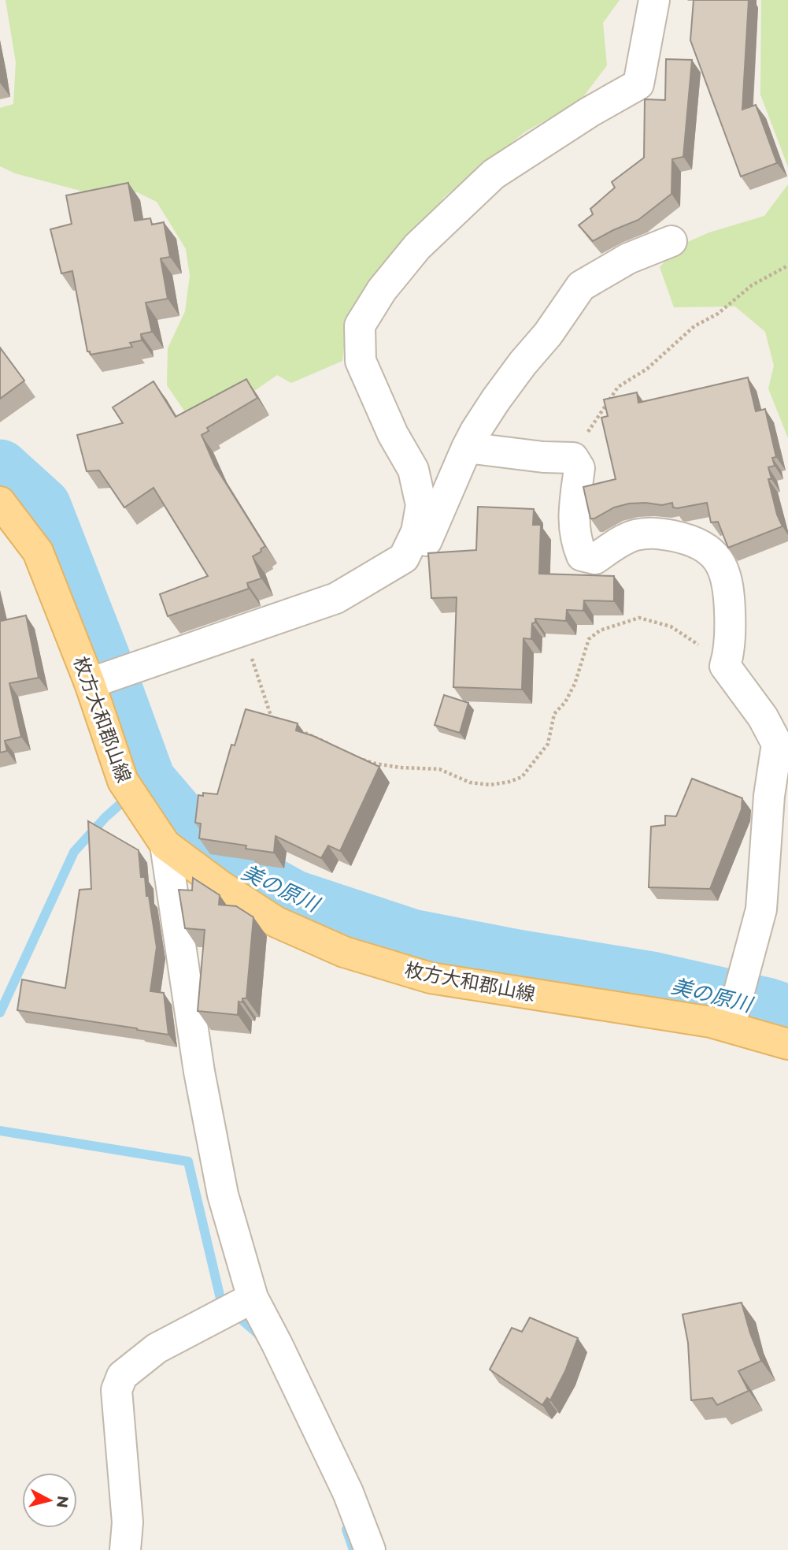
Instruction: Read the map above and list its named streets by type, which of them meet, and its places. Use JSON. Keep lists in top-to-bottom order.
{
  "streets": {
    "main road": ["枚方大和郡山線"]
  },
  "water": ["美の原川"],
  "north": "right"
}
